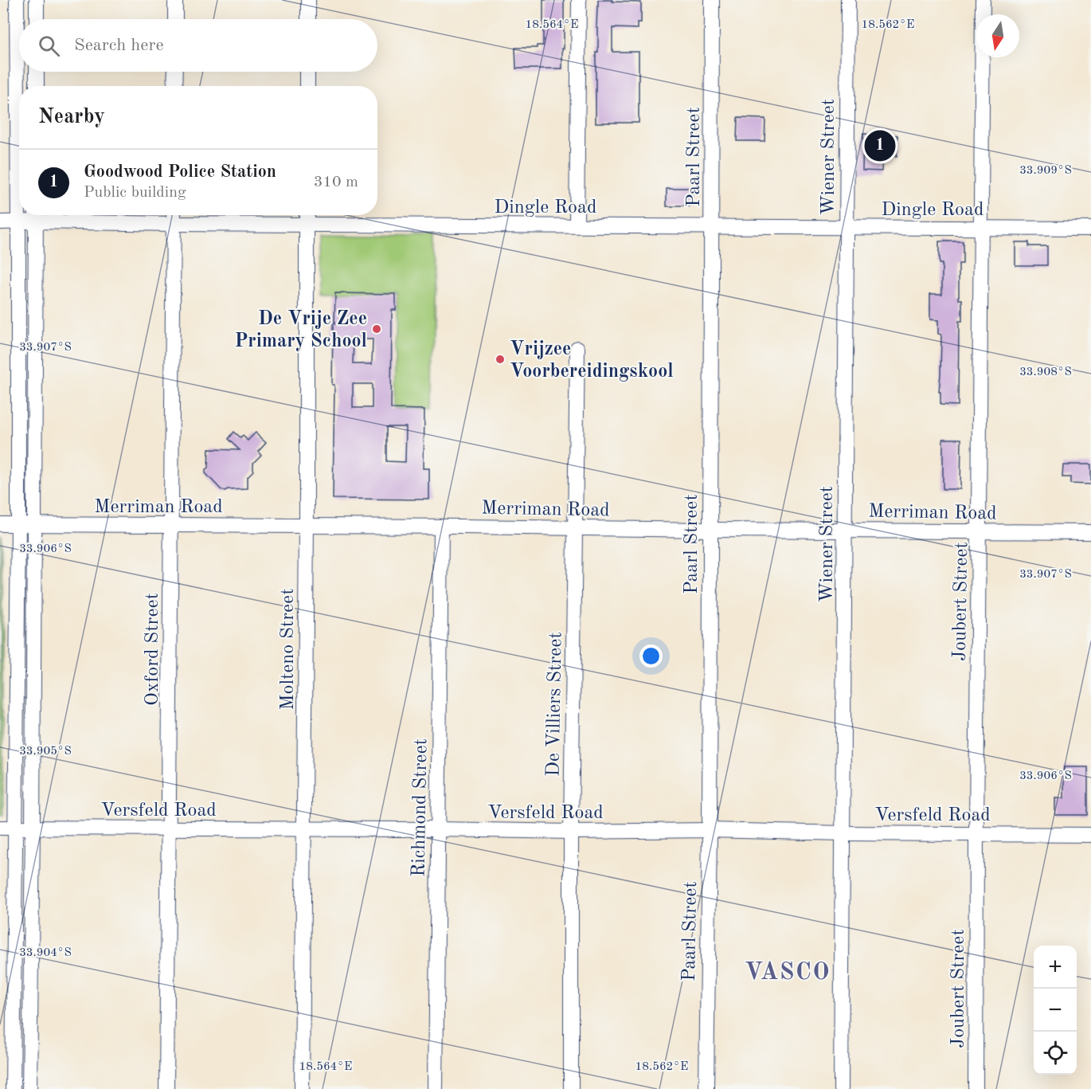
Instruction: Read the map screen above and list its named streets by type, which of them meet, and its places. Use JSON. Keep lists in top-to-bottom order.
{
  "streets": {
    "street": [
      "Paarl Street",
      "Wiener Street",
      "Dingle Road",
      "Merriman Road",
      "Joubert Street",
      "Oxford Street",
      "Molteno Street",
      "De Villiers Street",
      "Richmond Street",
      "Versfeld Road"
    ]
  },
  "crossings": [
    ["Paarl Street", "Dingle Road"],
    ["Paarl Street", "Merriman Road"],
    ["Paarl Street", "Versfeld Road"],
    ["Wiener Street", "Dingle Road"],
    ["Wiener Street", "Merriman Road"],
    ["Wiener Street", "Versfeld Road"],
    ["Dingle Road", "Joubert Street"],
    ["Dingle Road", "Oxford Street"],
    ["Dingle Road", "Molteno Street"],
    ["Merriman Road", "Joubert Street"],
    ["Merriman Road", "Oxford Street"],
    ["Merriman Road", "Molteno Street"],
    ["Merriman Road", "De Villiers Street"],
    ["Merriman Road", "Richmond Street"],
    ["Joubert Street", "Versfeld Road"],
    ["Oxford Street", "Versfeld Road"],
    ["Molteno Street", "Versfeld Road"],
    ["De Villiers Street", "Versfeld Road"],
    ["Richmond Street", "Versfeld Road"]
  ],
  "districts": ["VASCO"],
  "places": ["De Vrije Zee Primary School", "Vrijzee Voorbereidingskool"],
  "north": "bottom",
  "page": {
    "search": "Search here",
    "heading": "Nearby",
    "pins": "1",
    "list": [
      {
        "mark": "1",
        "name": "Goodwood Police Station",
        "note": "Public building",
        "value": "310 m"
      }
    ],
    "map_buttons": ["+", "−"]
  },
  "coordinates": [
    "18.564°E",
    "18.562°E",
    "33.909°S",
    "33.907°S",
    "33.908°S",
    "33.906°S",
    "33.905°S",
    "33.904°S"
  ]
}
